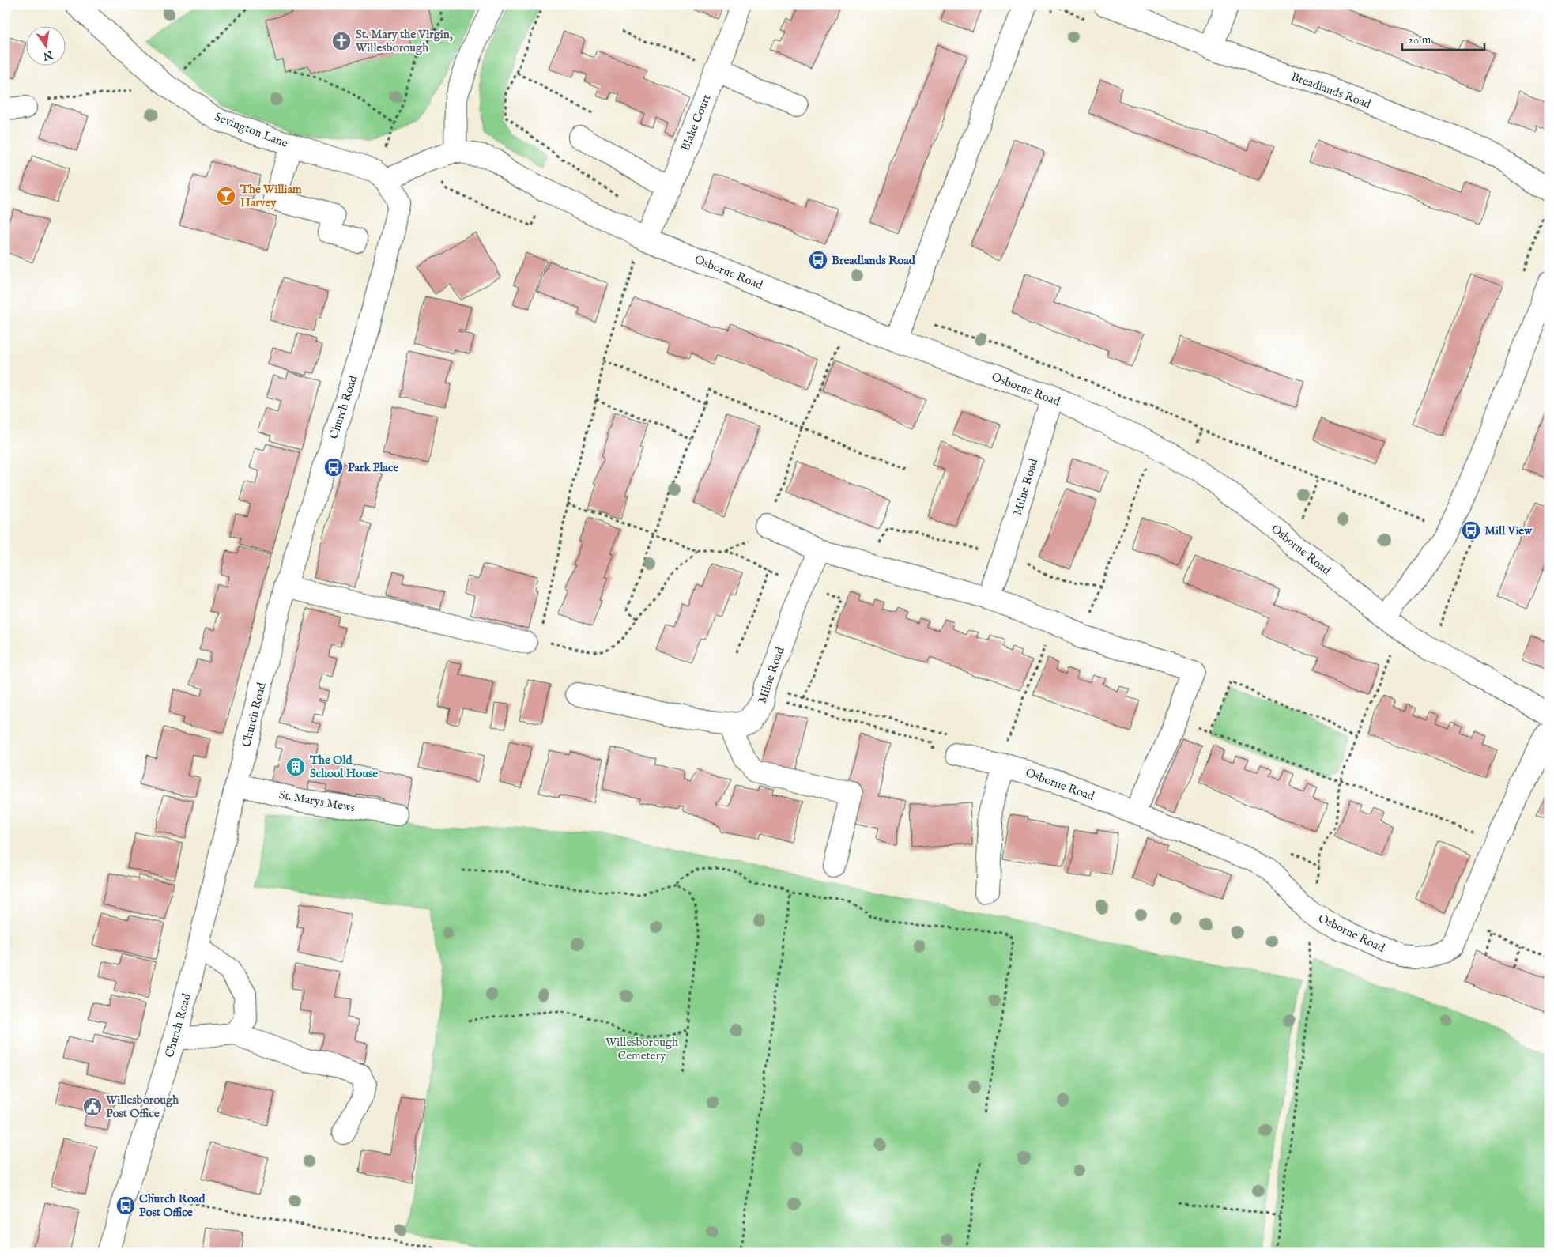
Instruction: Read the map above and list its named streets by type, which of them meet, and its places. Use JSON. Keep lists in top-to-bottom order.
{
  "streets": {
    "street": [
      "Breadlands Road",
      "Blake Court",
      "Sevington Lane",
      "Osborne Road",
      "Church Road",
      "Milne Road",
      "St. Marys Mews"
    ]
  },
  "crossings": [
    ["Blake Court", "Osborne Road"],
    ["Sevington Lane", "Church Road"],
    ["Osborne Road", "Milne Road"],
    ["Church Road", "St. Marys Mews"]
  ],
  "parks": ["Willesborough Cemetery"],
  "places": {
    "church": ["St. Mary the Virgin, Willesborough"],
    "bar": ["The William Harvey"],
    "bus stop": [
      "Breadlands Road",
      "Park Place",
      "Mill View",
      "Church Road Post Office"
    ],
    "building": ["The Old School House"],
    "public building": ["Willesborough Post Office"]
  },
  "scale_bar": "20 m",
  "north": "bottom"
}
